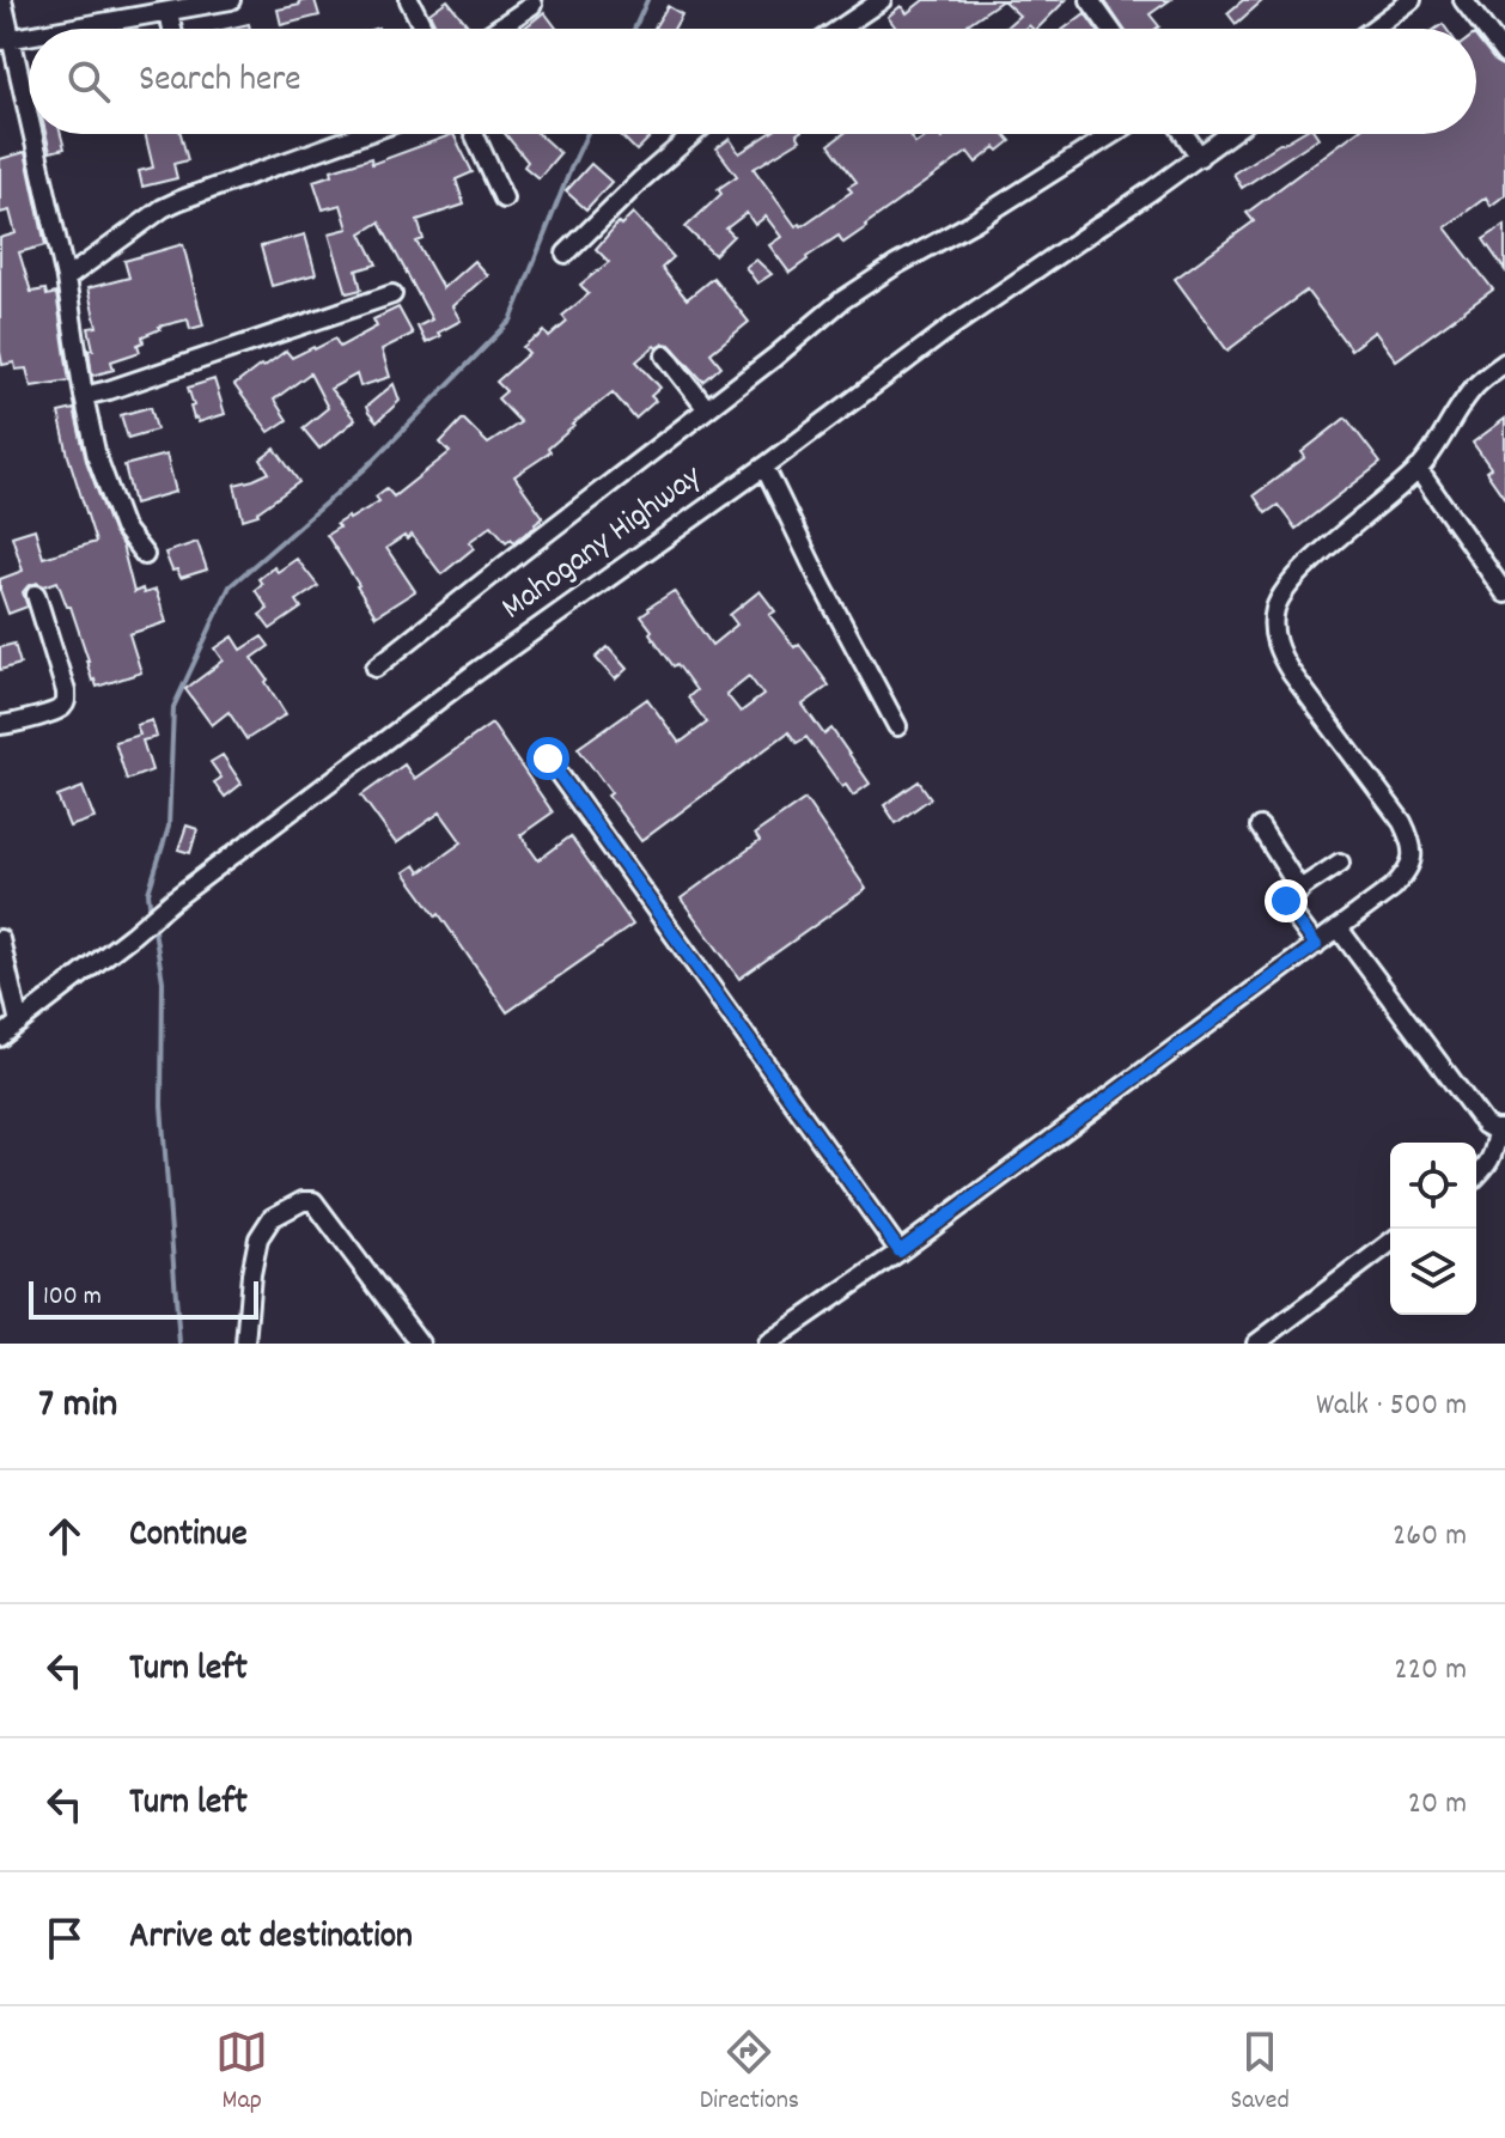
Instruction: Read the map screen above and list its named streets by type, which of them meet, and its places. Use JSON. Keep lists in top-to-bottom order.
{
  "streets": {
    "street": ["Mahogany Highway"]
  },
  "scale_bar": "100 m",
  "page": {
    "search": "Search here",
    "scale": "100 m",
    "heading": ["7 min", "Walk · 500 m"],
    "list": [
      ["Continue", "260 m"],
      ["Turn left", "220 m"],
      ["Turn left", "20 m"],
      "Arrive at destination"
    ],
    "nav": ["Map", "Directions", "Saved"]
  }
}
